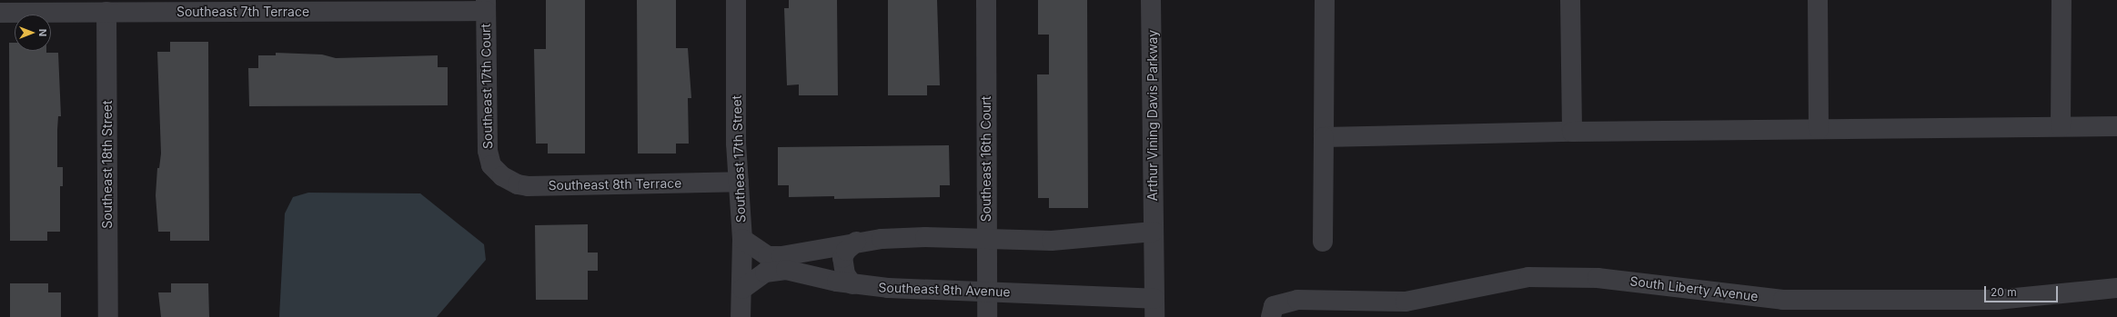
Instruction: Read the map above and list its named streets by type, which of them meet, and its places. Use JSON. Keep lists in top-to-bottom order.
{
  "streets": {
    "street": [
      "Southeast 7th Terrace",
      "Southeast 17th Court",
      "Arthur Vining Davis Parkway",
      "Southeast 17th Street",
      "Southeast 16th Court",
      "Southeast 18th Street",
      "Southeast 8th Terrace",
      "South Liberty Avenue",
      "Southeast 8th Avenue"
    ]
  },
  "crossings": [
    ["Southeast 7th Terrace", "Southeast 17th Court"],
    ["Southeast 7th Terrace", "Southeast 18th Street"],
    ["Southeast 17th Court", "Southeast 8th Terrace"],
    ["Arthur Vining Davis Parkway", "Southeast 8th Avenue"],
    ["Southeast 17th Street", "Southeast 8th Terrace"],
    ["Southeast 17th Street", "Southeast 8th Avenue"],
    ["Southeast 16th Court", "Southeast 8th Avenue"]
  ],
  "scale_bar": "20 m",
  "north": "right"
}
